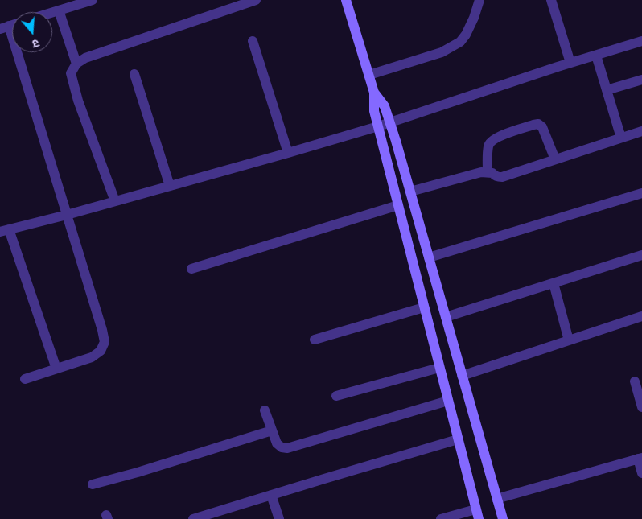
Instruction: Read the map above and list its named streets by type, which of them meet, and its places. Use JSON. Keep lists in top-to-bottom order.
{
  "north": "bottom"
}
